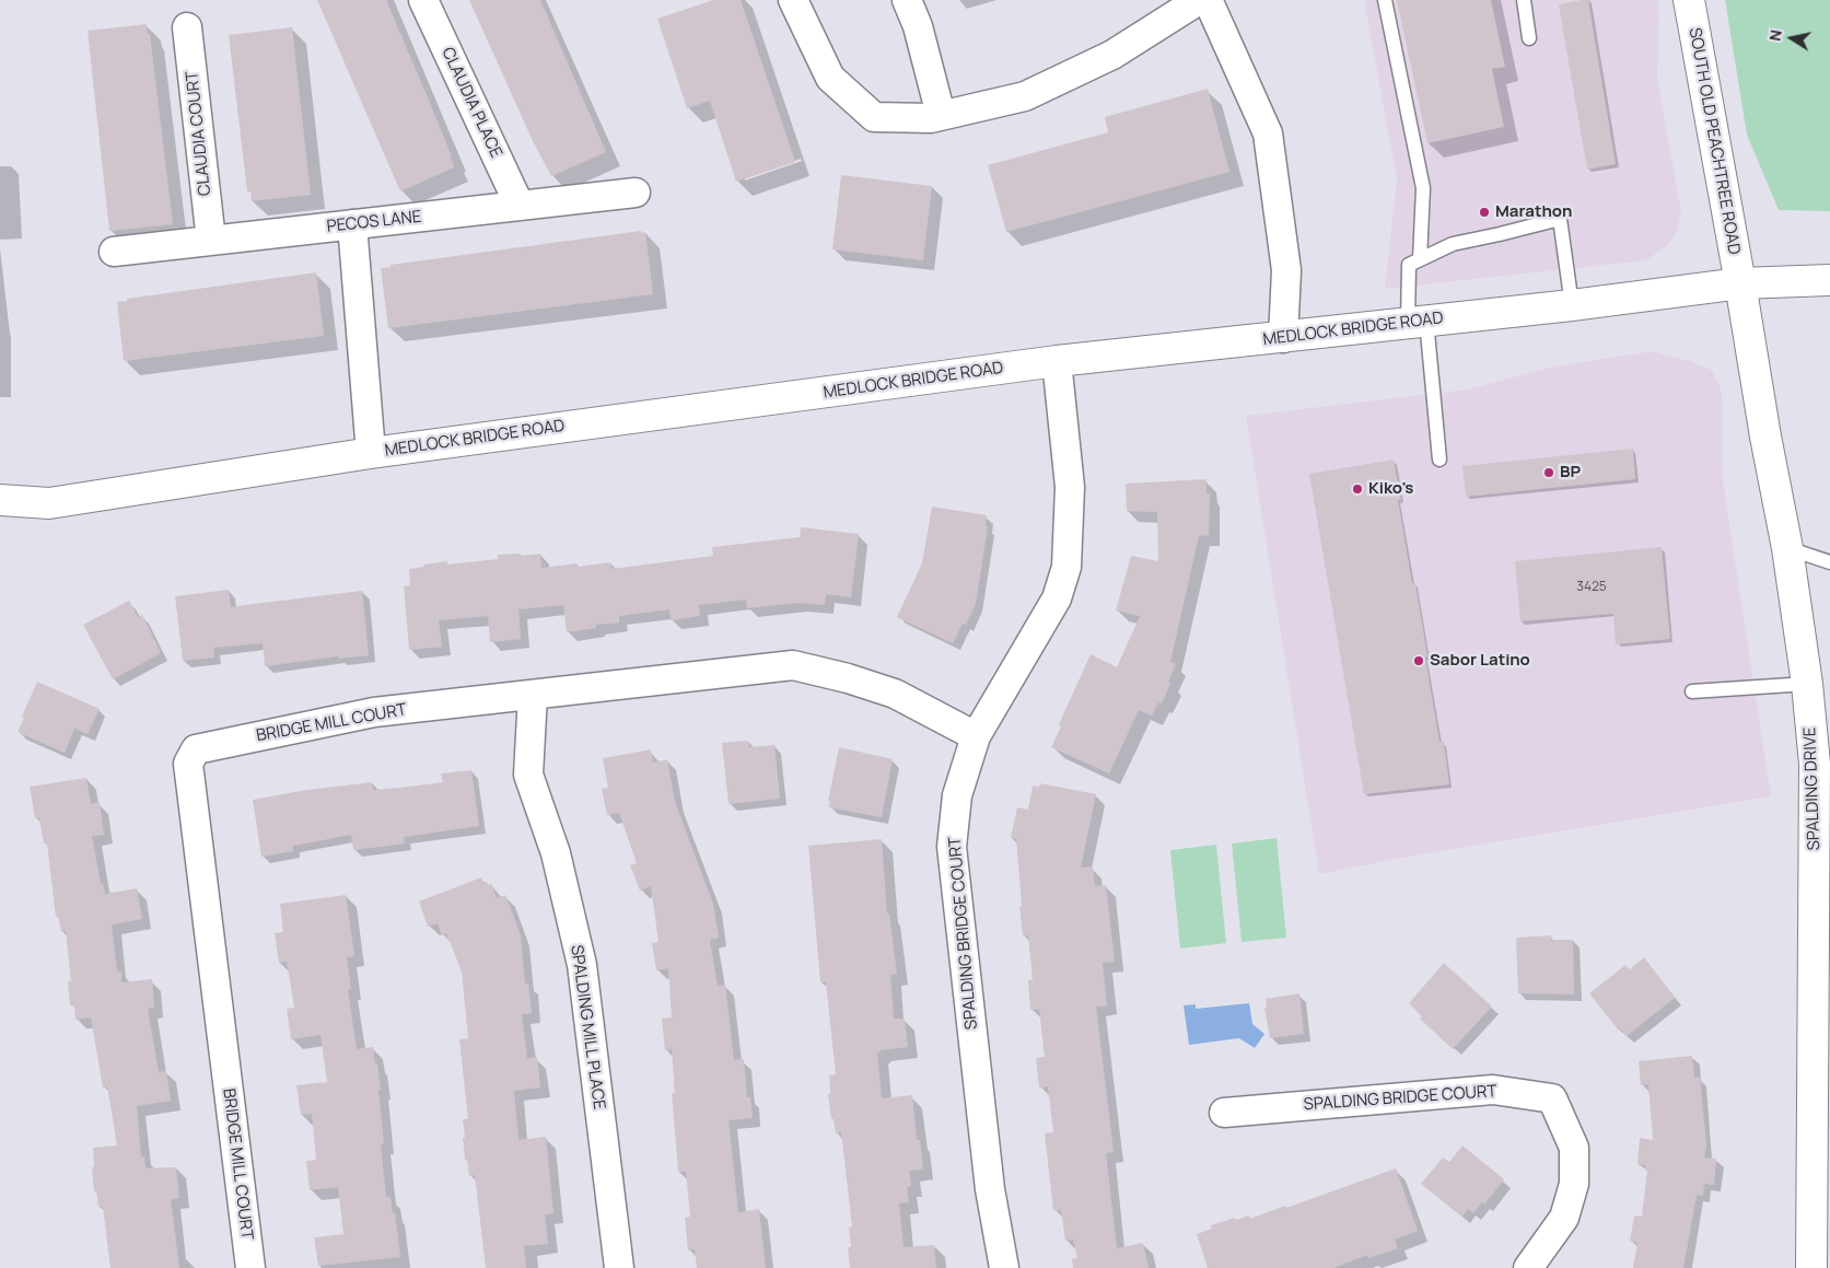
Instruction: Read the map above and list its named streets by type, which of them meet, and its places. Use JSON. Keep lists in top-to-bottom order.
{
  "streets": {
    "main road": ["SOUTH OLD PEACHTREE ROAD", "MEDLOCK BRIDGE ROAD", "SPALDING DRIVE"],
    "street": [
      "CLAUDIA PLACE",
      "CLAUDIA COURT",
      "PECOS LANE",
      "BRIDGE MILL COURT",
      "SPALDING BRIDGE COURT",
      "SPALDING MILL PLACE"
    ]
  },
  "crossings": [
    ["CLAUDIA PLACE", "PECOS LANE"],
    ["CLAUDIA COURT", "PECOS LANE"],
    ["SOUTH OLD PEACHTREE ROAD", "MEDLOCK BRIDGE ROAD"],
    ["SOUTH OLD PEACHTREE ROAD", "SPALDING DRIVE"],
    ["MEDLOCK BRIDGE ROAD", "SPALDING DRIVE"],
    ["MEDLOCK BRIDGE ROAD", "SPALDING BRIDGE COURT"],
    ["BRIDGE MILL COURT", "SPALDING BRIDGE COURT"],
    ["BRIDGE MILL COURT", "SPALDING MILL PLACE"]
  ],
  "places": [
    "Marathon",
    "BP",
    "Kiko's",
    "Sabor Latino"
  ],
  "house_numbers": ["3425"],
  "north": "left"
}
